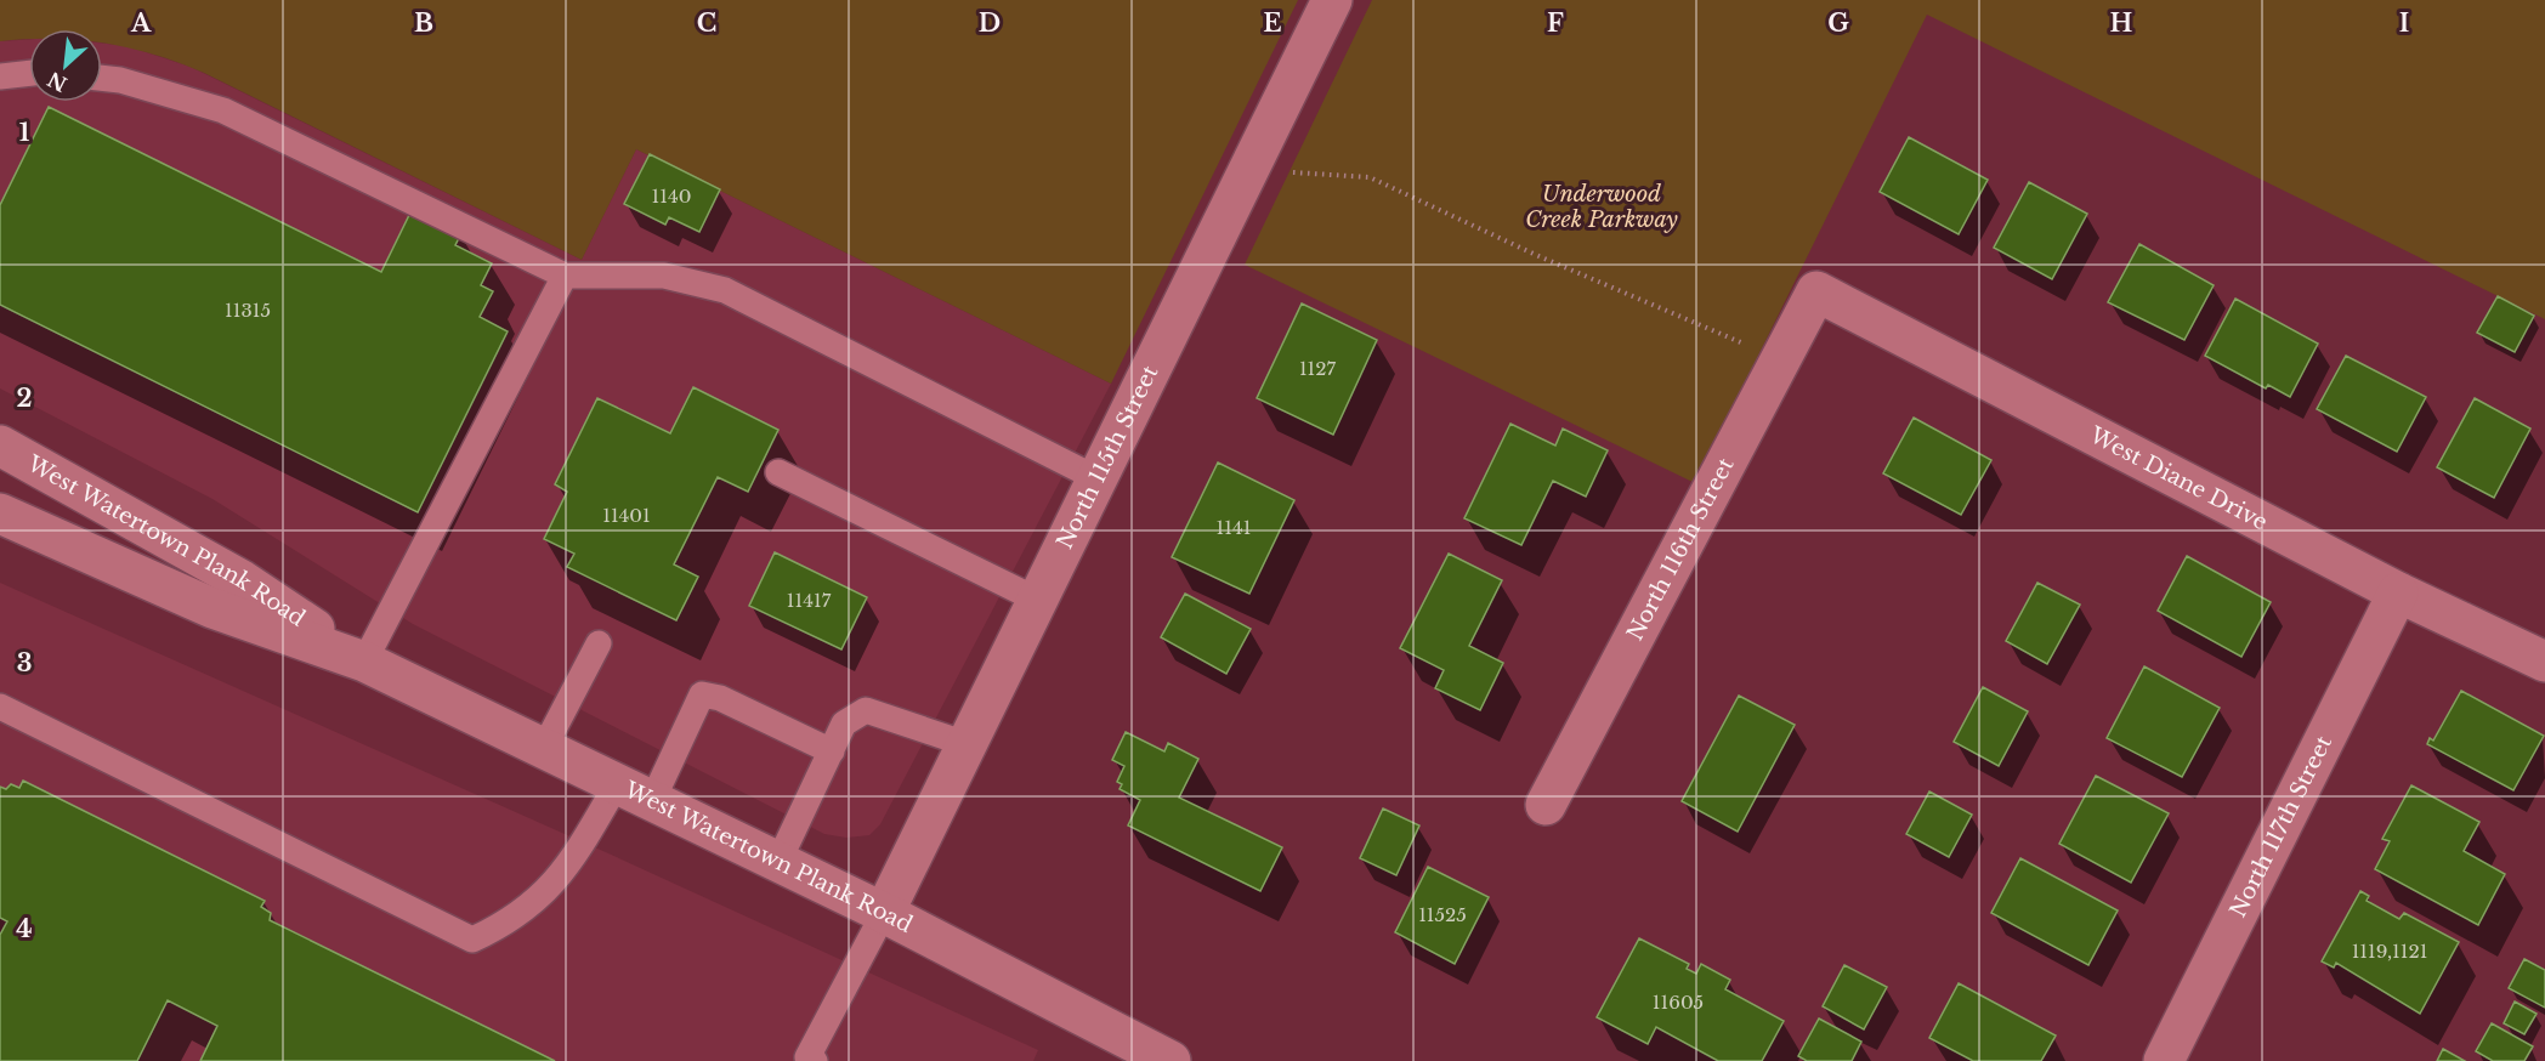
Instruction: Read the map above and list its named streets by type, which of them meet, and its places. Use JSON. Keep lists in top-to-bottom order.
{
  "streets": {
    "street": [
      "North 115th Street",
      "West Diane Drive",
      "West Watertown Plank Road",
      "North 116th Street",
      "North 117th Street"
    ]
  },
  "crossings": [
    ["North 115th Street", "West Watertown Plank Road"],
    ["West Diane Drive", "North 116th Street"],
    ["West Diane Drive", "North 117th Street"]
  ],
  "parks": ["Underwood Creek Parkway"],
  "house_numbers": [
    "1140",
    "11315",
    "1127",
    "11401",
    "1141",
    "11417",
    "11525",
    "1119,1121",
    "11605"
  ],
  "north": "bottom left",
  "grid": {
    "columns": [
      "A",
      "B",
      "C",
      "D",
      "E",
      "F",
      "G",
      "H",
      "I"
    ],
    "rows": [
      "1",
      "2",
      "3",
      "4"
    ]
  }
}
